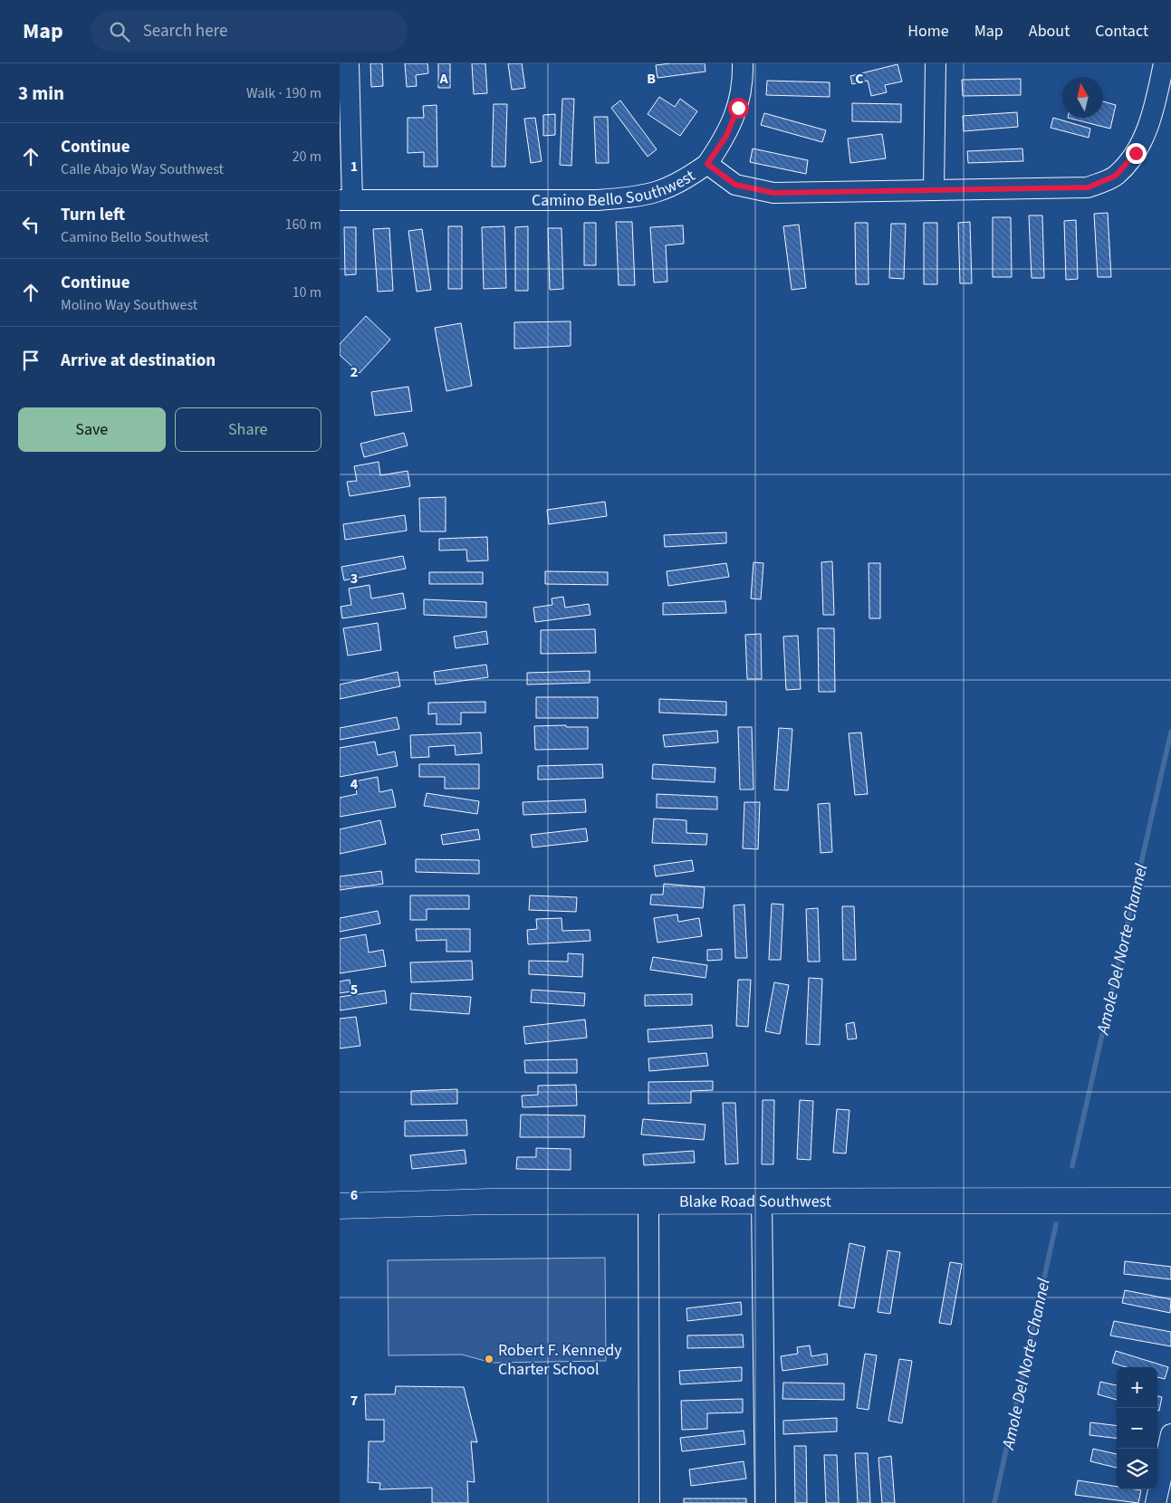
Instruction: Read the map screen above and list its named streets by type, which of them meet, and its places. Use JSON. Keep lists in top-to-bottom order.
{
  "streets": {
    "main road": ["Blake Road Southwest"],
    "street": ["Camino Bello Southwest"]
  },
  "water": ["Amole Del Norte Channel"],
  "places": ["Robert F. Kennedy Charter School"],
  "north": "top",
  "page": {
    "header": "Map",
    "search": "Search here",
    "nav": [
      "Home",
      "Map",
      "About",
      "Contact"
    ],
    "heading": ["3 min", "Walk · 190 m"],
    "list": [
      ["Continue", "Calle Abajo Way Southwest", "20 m"],
      ["Turn left", "Camino Bello Southwest", "160 m"],
      ["Continue", "Molino Way Southwest", "10 m"],
      "Arrive at destination"
    ],
    "buttons": ["Save", "Share"],
    "map_buttons": ["+", "−"]
  },
  "grid": {
    "columns": ["A", "B", "C"],
    "rows": [
      "1",
      "2",
      "3",
      "4",
      "5",
      "6",
      "7"
    ]
  }
}
